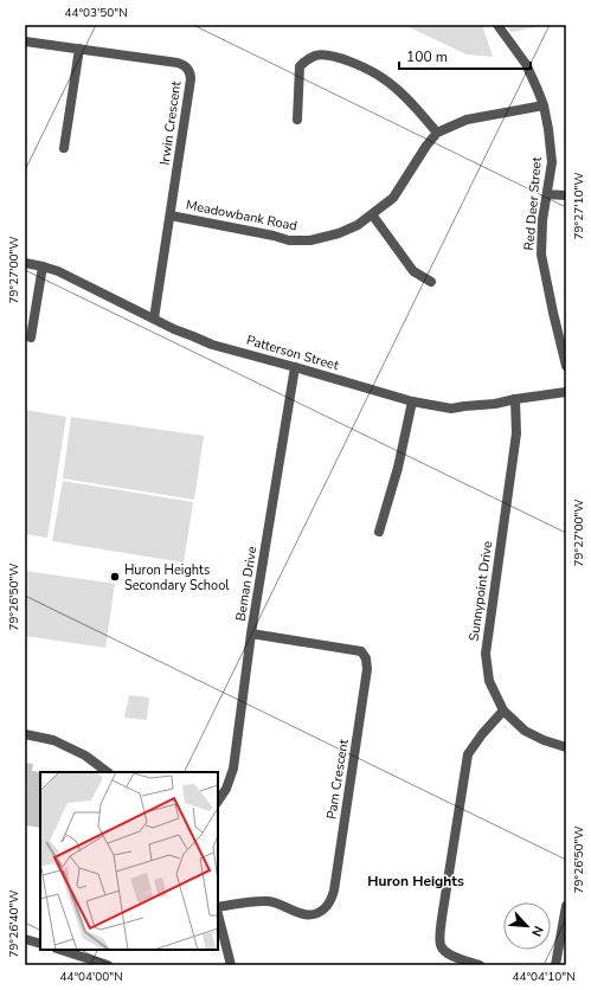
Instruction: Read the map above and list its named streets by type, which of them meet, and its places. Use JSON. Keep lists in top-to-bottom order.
{
  "streets": {
    "street": [
      "Irwin Crescent",
      "Red Deer Street",
      "Meadowbank Road",
      "Patterson Street",
      "Beman Drive",
      "Sunnypoint Drive",
      "Pam Crescent"
    ]
  },
  "crossings": [
    ["Irwin Crescent", "Meadowbank Road"],
    ["Irwin Crescent", "Patterson Street"],
    ["Red Deer Street", "Meadowbank Road"],
    ["Patterson Street", "Beman Drive"],
    ["Patterson Street", "Sunnypoint Drive"],
    ["Beman Drive", "Pam Crescent"]
  ],
  "districts": ["Huron Heights"],
  "places": ["Huron Heights Secondary School"],
  "scale_bar": "100 m",
  "north": "bottom right",
  "coordinates": [
    "44°03'50\"N",
    "79°27'10\"W",
    "79°27'00\"W",
    "79°26'50\"W",
    "79°26'40\"W",
    "44°04'00\"N",
    "44°04'10\"N"
  ]
}
